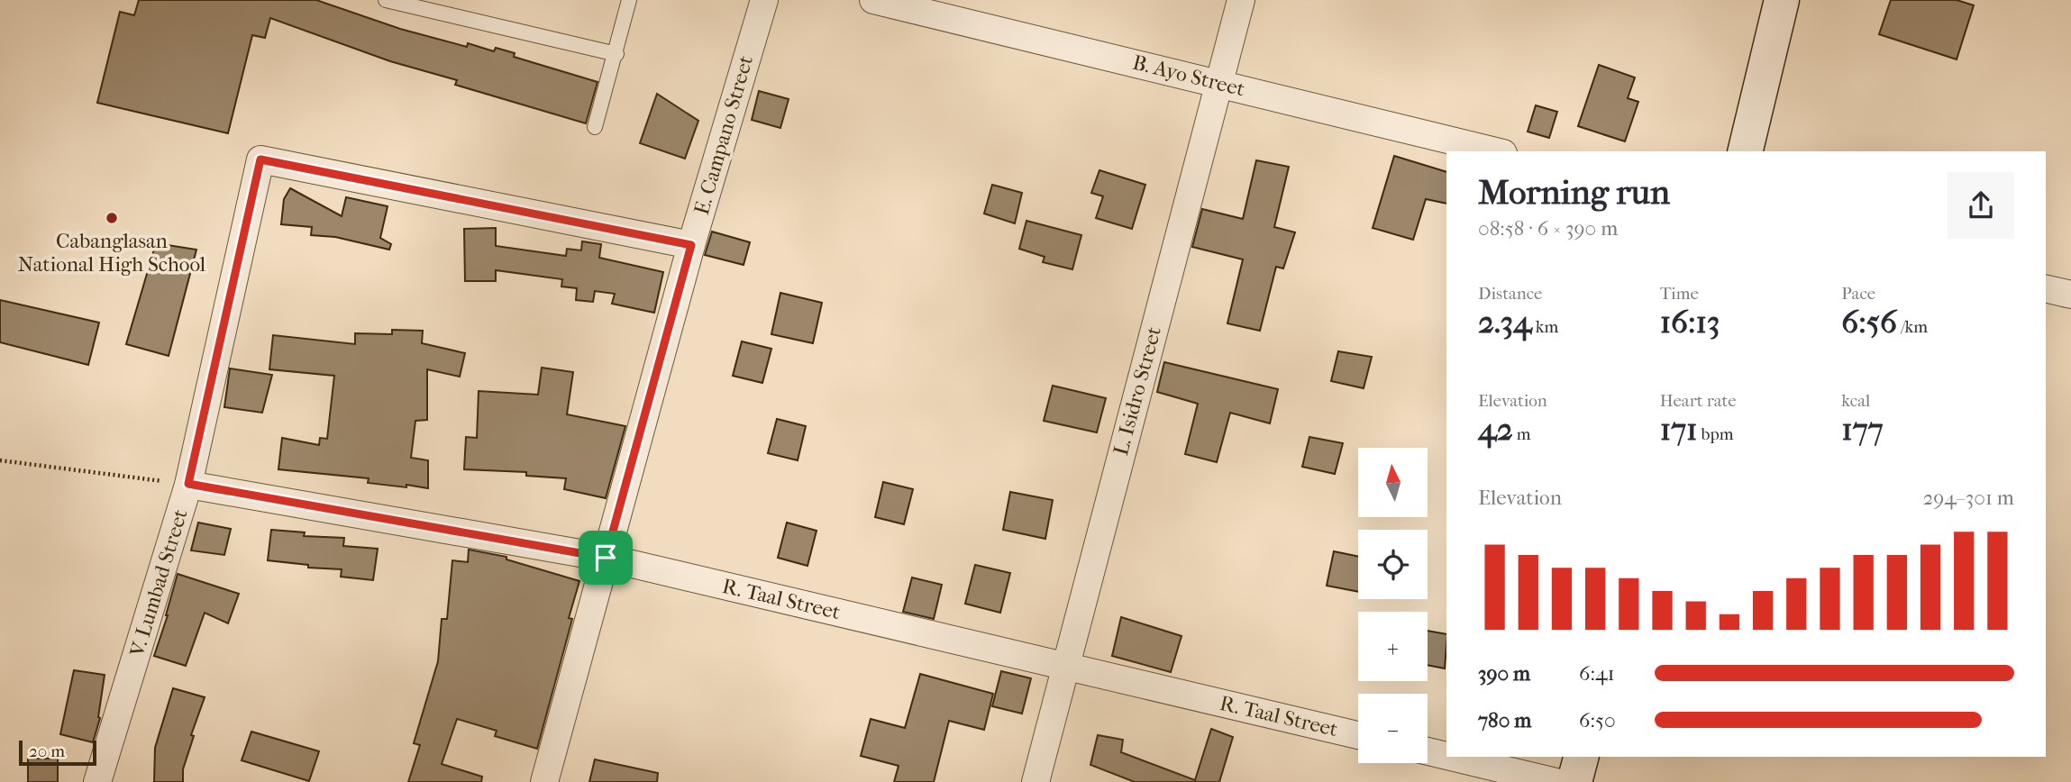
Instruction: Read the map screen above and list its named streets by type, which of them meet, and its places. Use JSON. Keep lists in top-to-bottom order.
{
  "streets": {
    "street": [
      "B. Ayo Street",
      "E. Campano Street",
      "L. Isidro Street",
      "V. Lumbad Street",
      "R. Taal Street"
    ]
  },
  "crossings": [
    ["B. Ayo Street", "L. Isidro Street"],
    ["E. Campano Street", "V. Lumbad Street"],
    ["E. Campano Street", "R. Taal Street"],
    ["L. Isidro Street", "R. Taal Street"],
    ["V. Lumbad Street", "R. Taal Street"]
  ],
  "places": ["Cabanglasan National High School"],
  "scale_bar": "20 m",
  "north": "top",
  "page": {
    "heading": ["Morning run", "08:58 · 6 × 390 m"],
    "stats": [
      ["Distance", "2.34 km"],
      ["Time", "16:13"],
      ["Pace", "6:56 /km"],
      ["Elevation", "42 m"],
      ["Heart rate", "171 bpm"],
      ["kcal", "177"]
    ],
    "map_buttons": ["+", "−"],
    "chart": ["Elevation", "294–301 m"],
    "list": [
      {
        "name": "390 m",
        "note": "6:41"
      },
      {
        "name": "780 m",
        "note": "6:50"
      }
    ],
    "scale": "20 m"
  }
}
